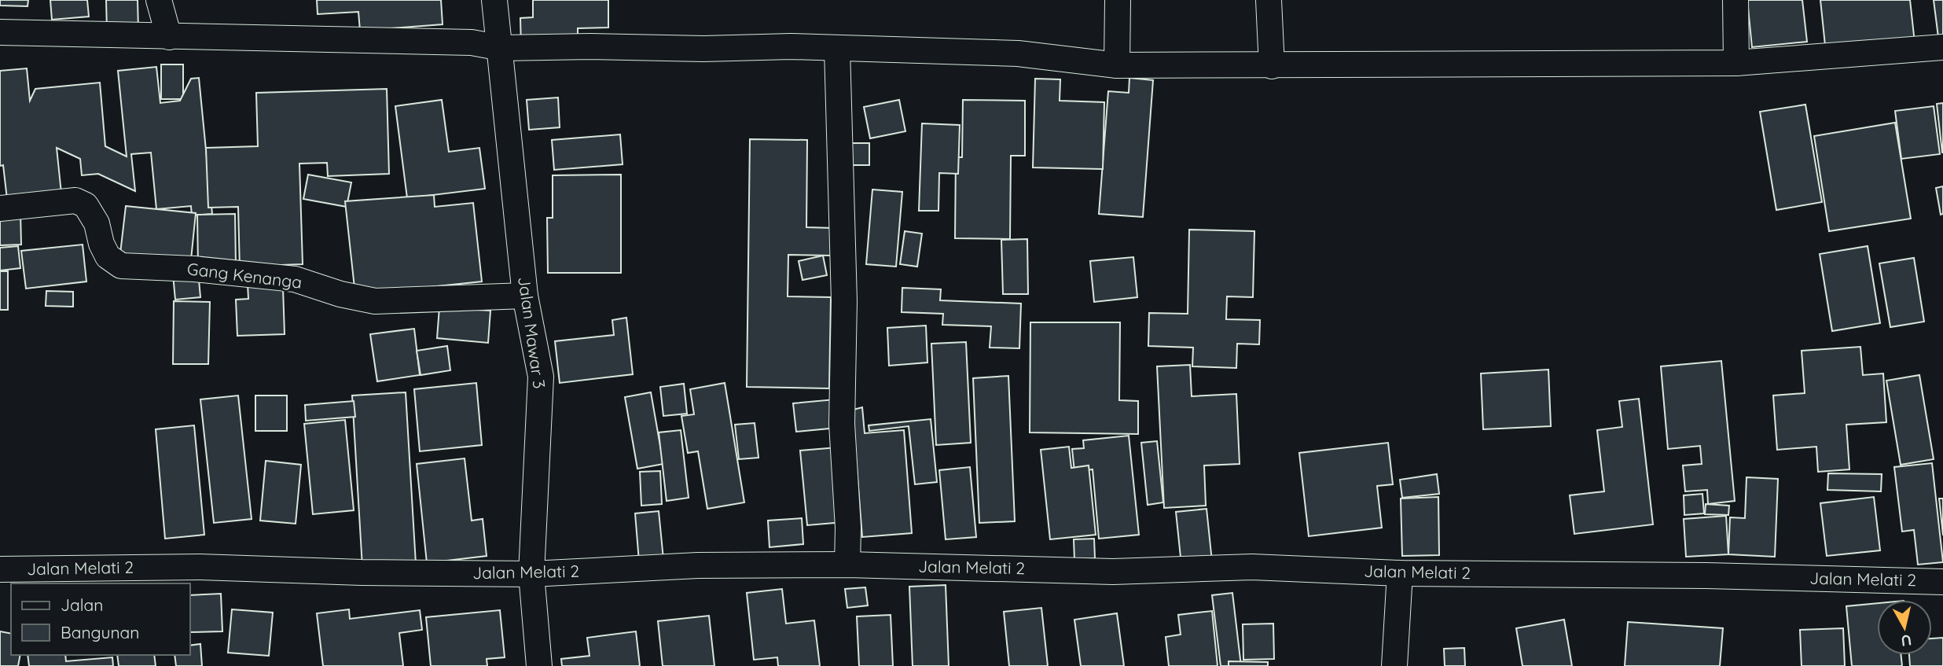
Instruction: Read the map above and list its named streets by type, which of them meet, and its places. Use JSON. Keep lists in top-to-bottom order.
{
  "streets": {
    "street": ["Gang Kenanga", "Jalan Mawar 3", "Jalan Melati 2"]
  },
  "crossings": [
    ["Gang Kenanga", "Jalan Mawar 3"],
    ["Jalan Mawar 3", "Jalan Melati 2"]
  ],
  "legend": ["Jalan", "Bangunan"],
  "north": "bottom"
}
